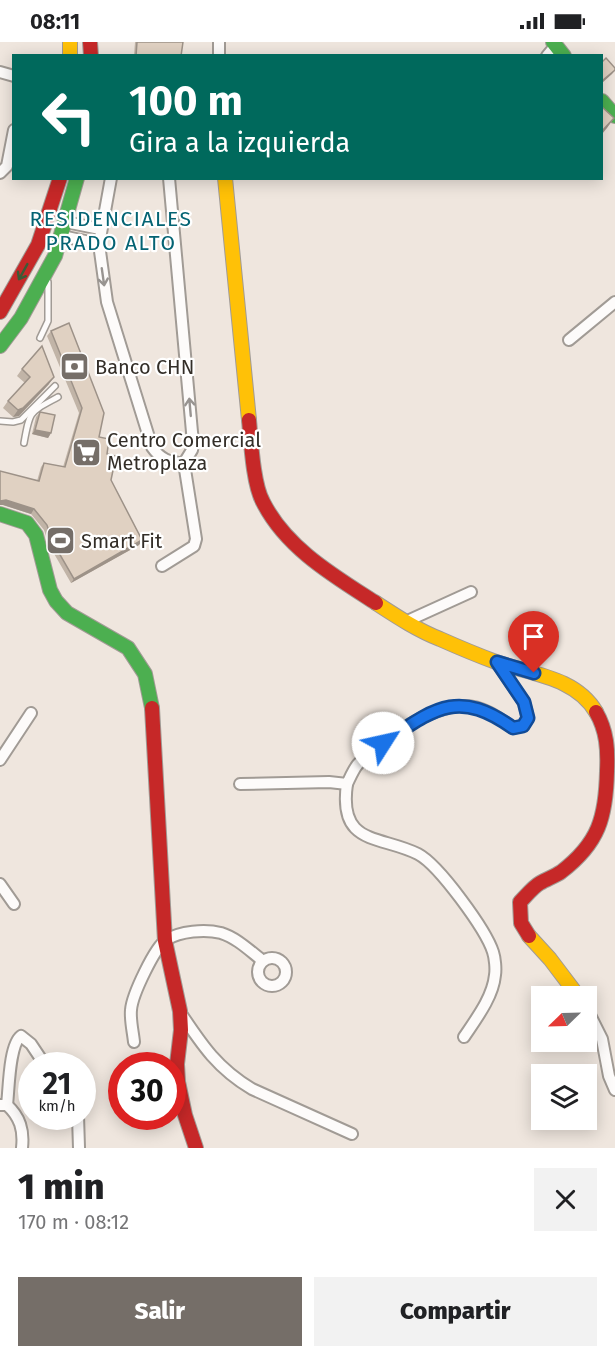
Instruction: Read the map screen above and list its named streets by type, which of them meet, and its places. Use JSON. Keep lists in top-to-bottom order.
{
  "districts": ["RESIDENCIALES PRADO ALTO"],
  "places": {
    "bank": ["Banco CHN"],
    "supermarket": ["Centro Comercial Metroplaza"],
    "sports": ["Smart Fit"]
  },
  "north": "bottom left",
  "page": {
    "status": "08:11",
    "turn": ["100 m", "Gira a la izquierda"],
    "speed": "21 km/h",
    "limit": "30",
    "heading": ["1 min", "170 m · 08:12"],
    "buttons": ["Salir", "Compartir"]
  }
}
